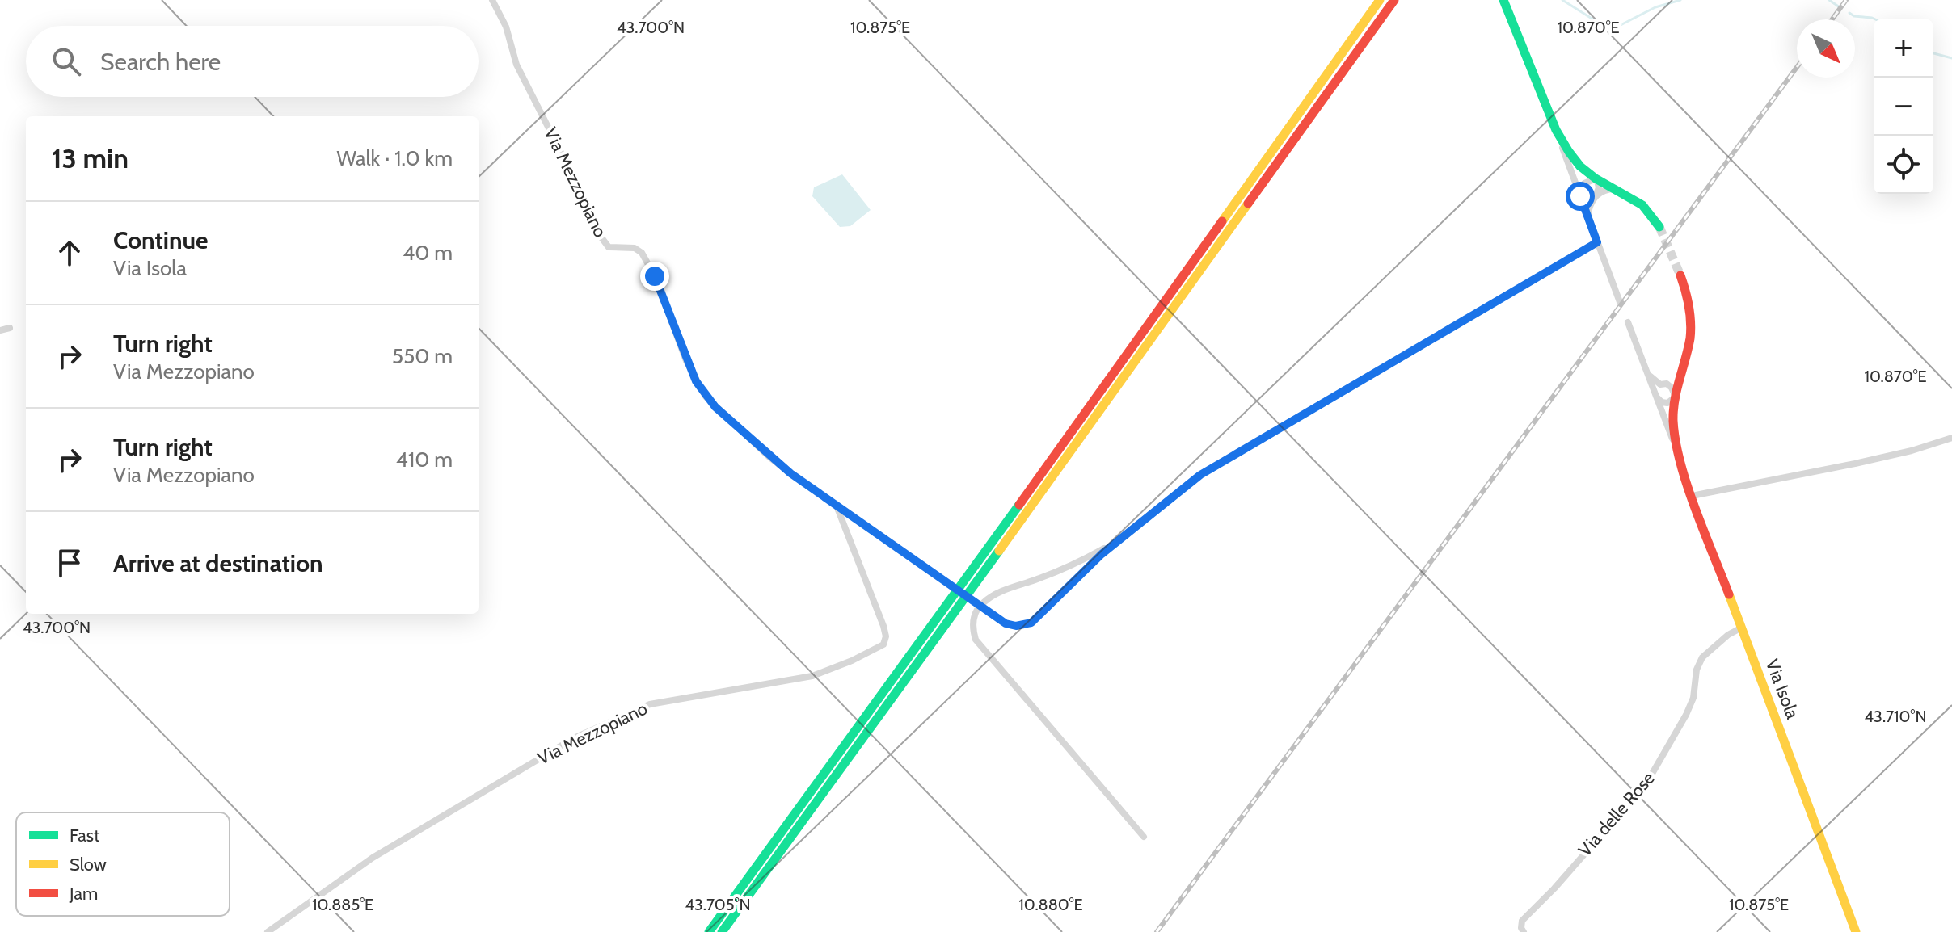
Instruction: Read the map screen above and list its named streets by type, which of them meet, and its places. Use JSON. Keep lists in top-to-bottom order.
{
  "streets": {
    "main road": ["Via Isola"],
    "street": ["Via Mezzopiano", "Via delle Rose"]
  },
  "crossings": [
    ["Via Isola", "Via delle Rose"]
  ],
  "legend": ["Fast", "Slow", "Jam"],
  "north": "bottom right",
  "page": {
    "map_buttons": ["+", "−"],
    "search": "Search here",
    "heading": ["13 min", "Walk · 1.0 km"],
    "list": [
      ["Continue", "Via Isola", "40 m"],
      ["Turn right", "Via Mezzopiano", "550 m"],
      ["Turn right", "Via Mezzopiano", "410 m"],
      "Arrive at destination"
    ]
  },
  "coordinates": [
    "43.700°N",
    "10.875°E",
    "10.870°E",
    "43.710°N",
    "10.885°E",
    "10.880°E",
    "43.705°N"
  ]
}
